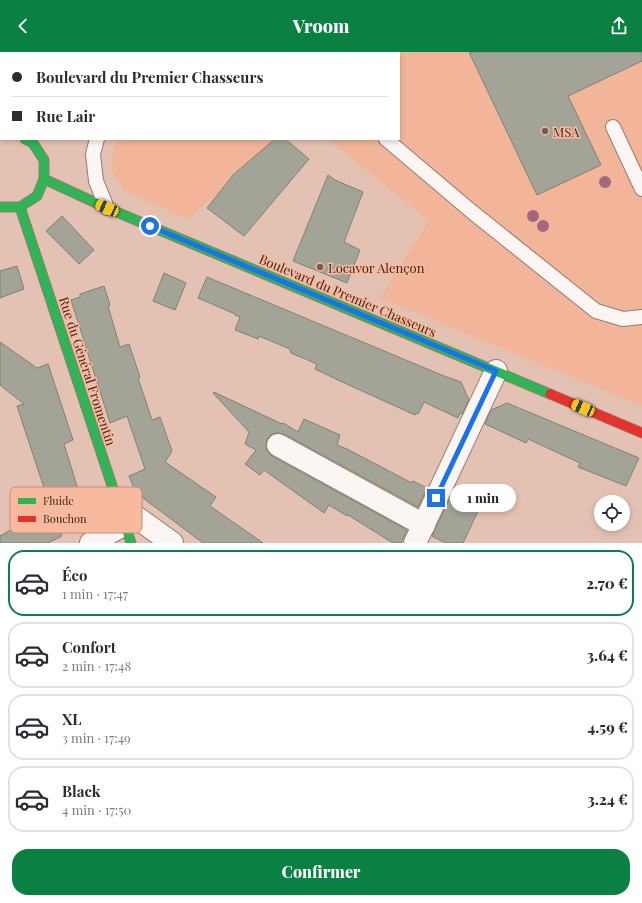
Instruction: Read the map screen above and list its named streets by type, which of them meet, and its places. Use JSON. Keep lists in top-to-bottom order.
{
  "streets": {
    "main road": ["Boulevard du Premier Chasseurs", "Rue du Général Fromentin"]
  },
  "places": ["MSA", "Locavor Alençon"],
  "legend": ["Fluide", "Bouchon"],
  "page": {
    "header": "Vroom",
    "banner": ["Boulevard du Premier Chasseurs", "Rue Lair"],
    "bubble": "1 min",
    "list": [
      {
        "name": "Éco",
        "note": "1 min · 17:47",
        "value": "2.70 €"
      },
      {
        "name": "Confort",
        "note": "2 min · 17:48",
        "value": "3.64 €"
      },
      {
        "name": "XL",
        "note": "3 min · 17:49",
        "value": "4.59 €"
      },
      {
        "name": "Black",
        "note": "4 min · 17:50",
        "value": "3.24 €"
      }
    ],
    "buttons": "Confirmer"
  }
}
